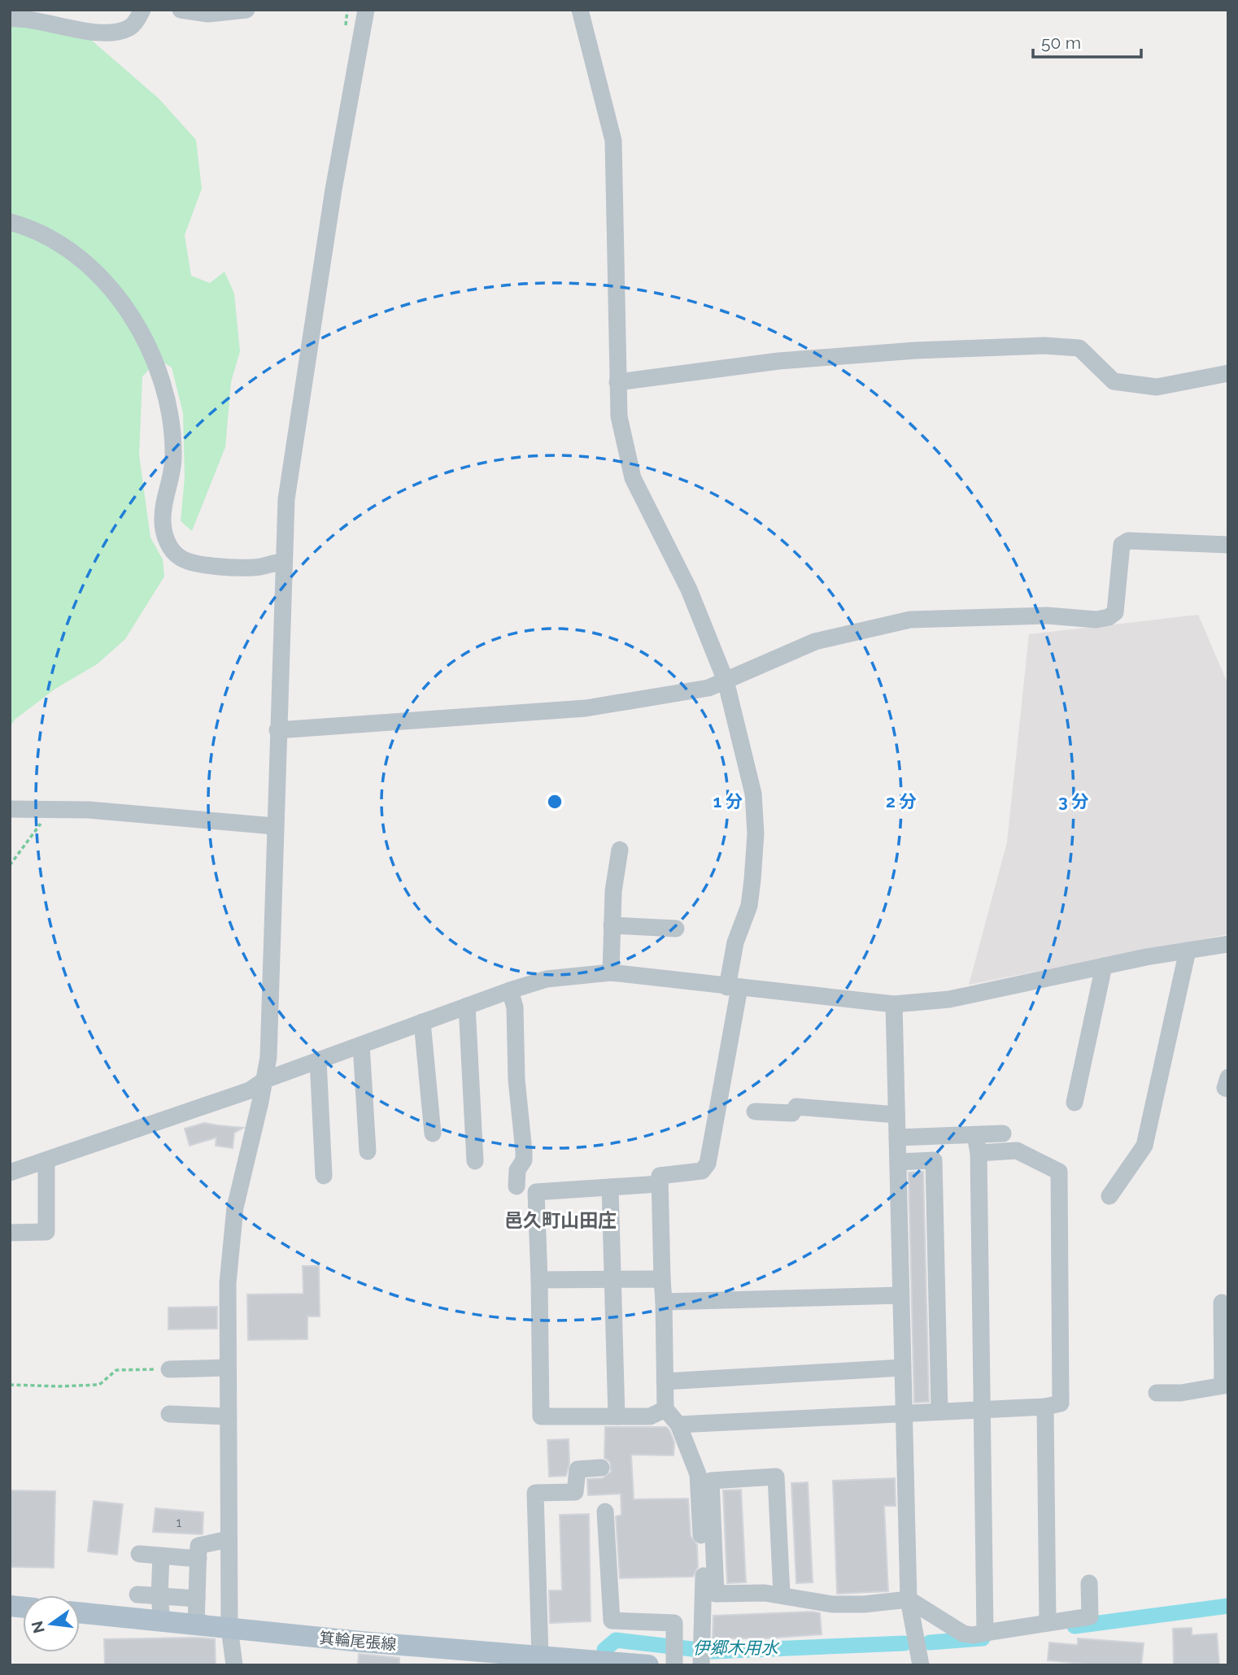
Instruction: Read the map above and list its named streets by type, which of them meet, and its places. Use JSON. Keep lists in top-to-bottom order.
{
  "streets": {
    "main road": ["箕輪尾張線"]
  },
  "districts": ["邑久町山田庄"],
  "water": ["伊郷木用水"],
  "house_numbers": ["1"],
  "scale_bar": "50 m",
  "north": "left",
  "rings": ["1 分", "2 分", "3 分"]
}
